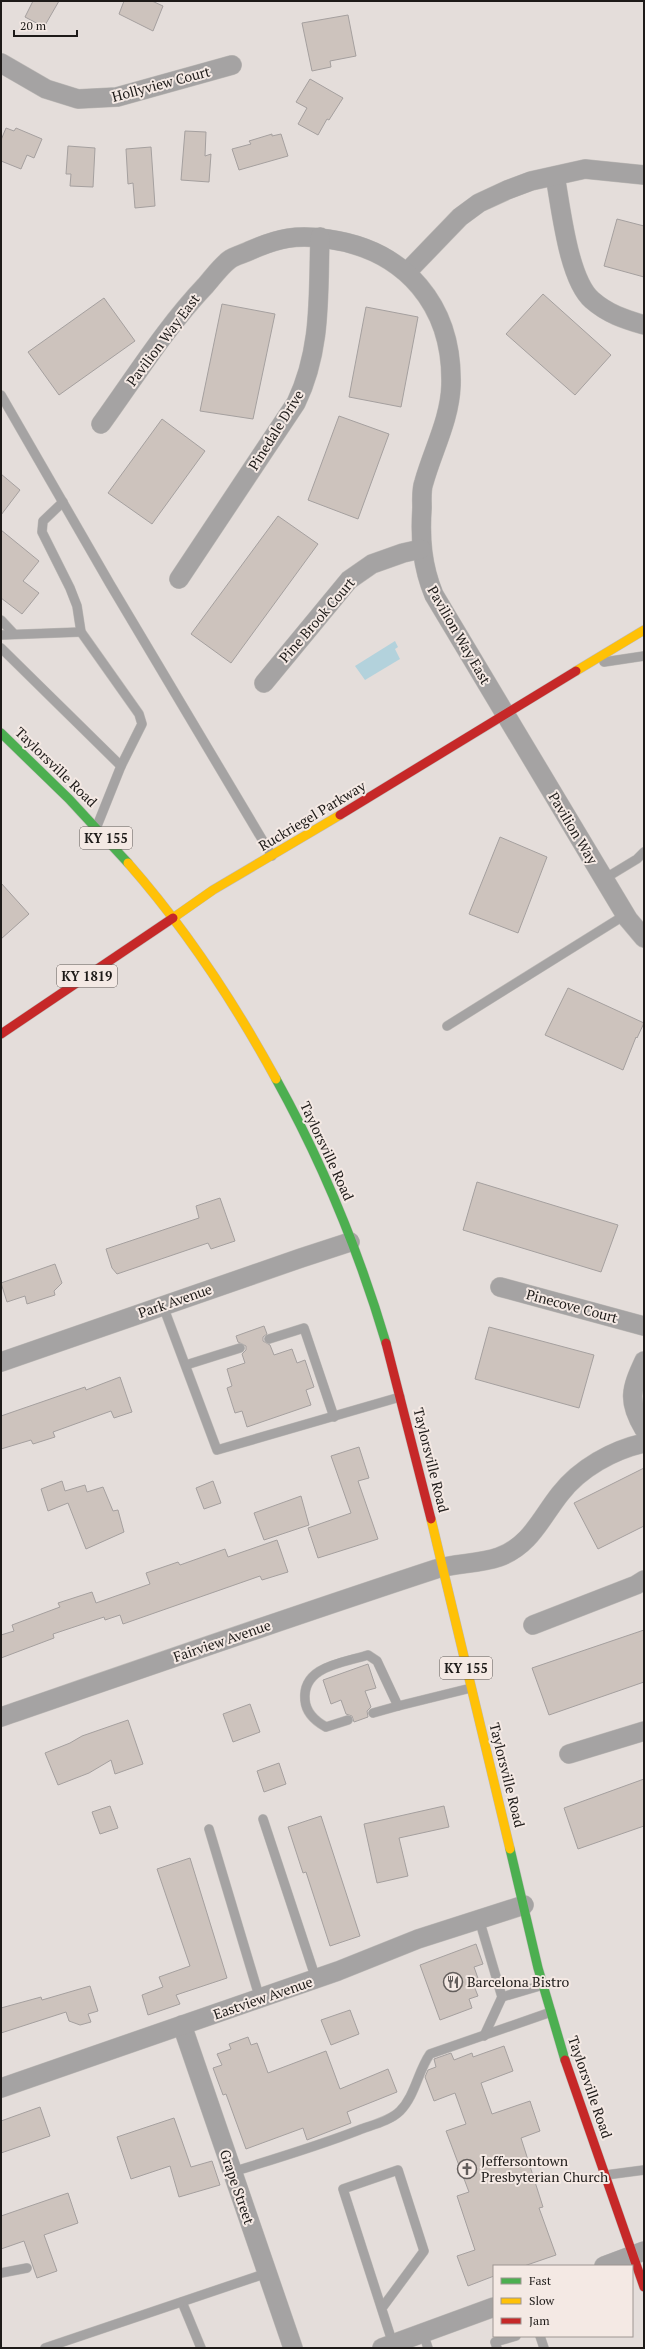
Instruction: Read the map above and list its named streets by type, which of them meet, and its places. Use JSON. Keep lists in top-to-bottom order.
{
  "streets": {
    "main road": [
      "Taylorsville Road",
      "Ruckriegel Parkway",
      "KY 155",
      "KY 1819"
    ],
    "street": [
      "Hollyview Court",
      "Pavilion Way East",
      "Pinedale Drive",
      "Pine Brook Court",
      "Pavilion Way",
      "Park Avenue",
      "Pinecove Court",
      "Fairview Avenue",
      "Eastview Avenue",
      "Grape Street"
    ]
  },
  "crossings": [
    ["Pavilion Way East", "Pinedale Drive"],
    ["Pavilion Way East", "Pine Brook Court"],
    ["Pavilion Way East", "Ruckriegel Parkway"],
    ["Pavilion Way East", "Pavilion Way"],
    ["Taylorsville Road", "Ruckriegel Parkway"],
    ["Taylorsville Road", "Park Avenue"],
    ["Taylorsville Road", "Fairview Avenue"],
    ["Taylorsville Road", "Eastview Avenue"],
    ["Ruckriegel Parkway", "Pavilion Way"],
    ["Eastview Avenue", "Grape Street"]
  ],
  "places": {
    "restaurant": ["Barcelona Bistro"],
    "church": ["Jeffersontown Presbyterian Church"]
  },
  "legend": ["Fast", "Slow", "Jam"],
  "scale_bar": "20 m"
}
